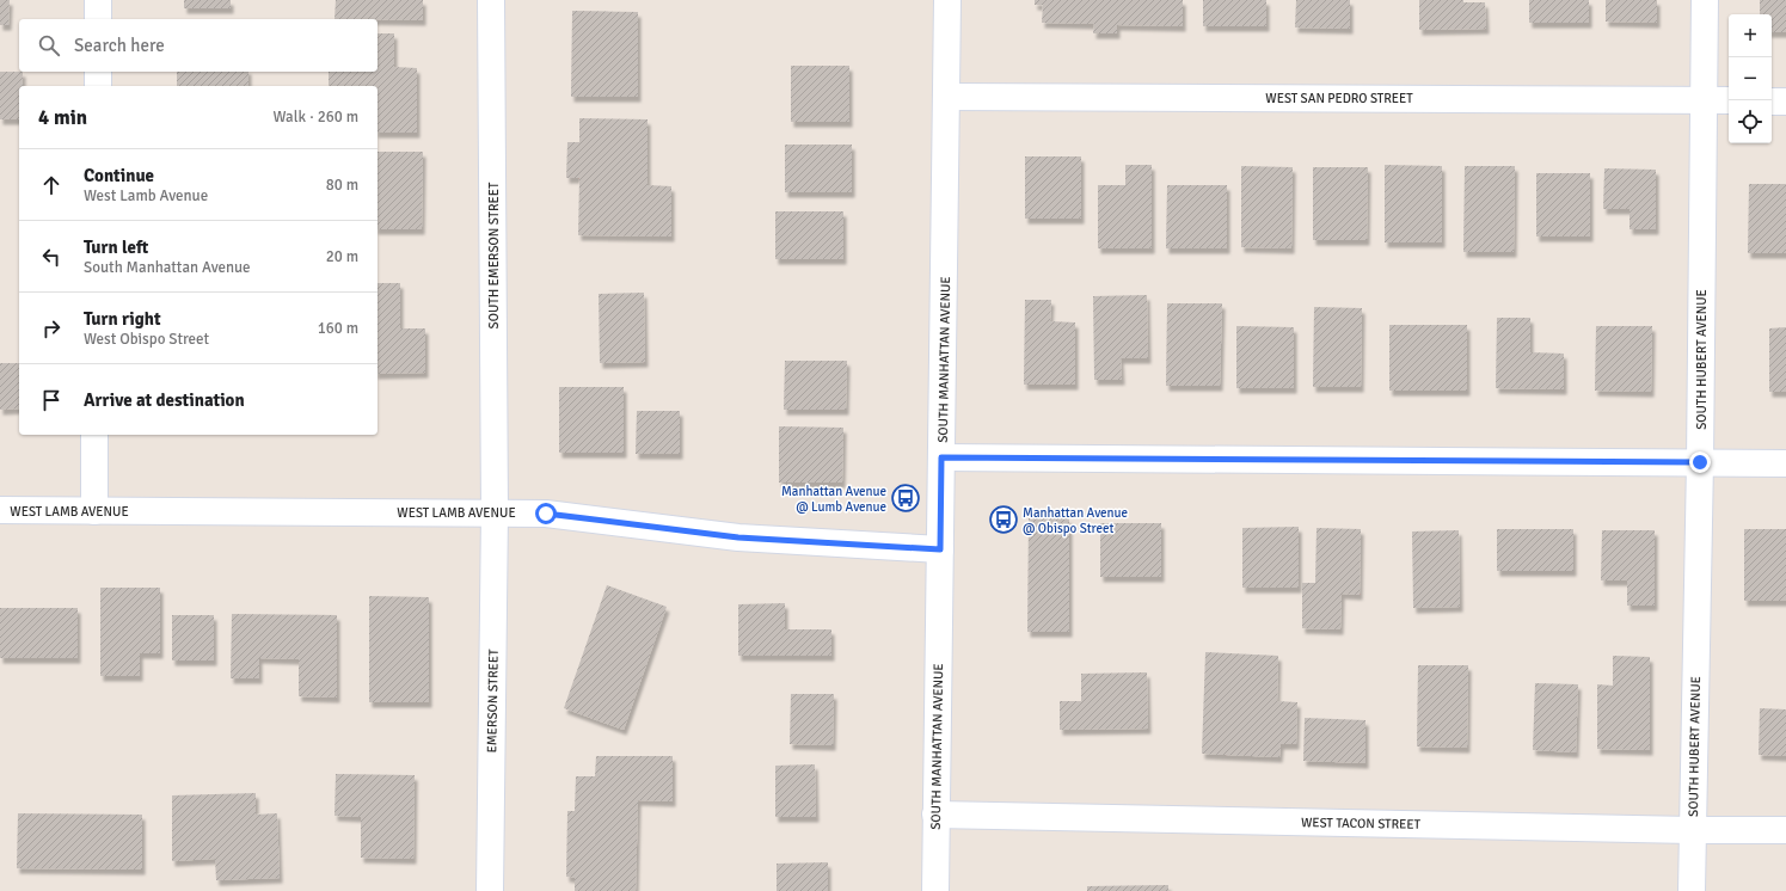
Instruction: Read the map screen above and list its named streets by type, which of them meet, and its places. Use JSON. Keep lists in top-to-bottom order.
{
  "streets": {
    "street": [
      "WEST SAN PEDRO STREET",
      "SOUTH EMERSON STREET",
      "SOUTH MANHATTAN AVENUE",
      "SOUTH HUBERT AVENUE",
      "WEST LAMB AVENUE",
      "EMERSON STREET",
      "WEST TACON STREET"
    ]
  },
  "crossings": [
    ["WEST SAN PEDRO STREET", "SOUTH MANHATTAN AVENUE"],
    ["WEST SAN PEDRO STREET", "SOUTH HUBERT AVENUE"],
    ["SOUTH EMERSON STREET", "WEST LAMB AVENUE"],
    ["SOUTH EMERSON STREET", "EMERSON STREET"],
    ["SOUTH MANHATTAN AVENUE", "WEST LAMB AVENUE"],
    ["SOUTH MANHATTAN AVENUE", "WEST TACON STREET"],
    ["SOUTH HUBERT AVENUE", "WEST TACON STREET"],
    ["WEST LAMB AVENUE", "EMERSON STREET"]
  ],
  "places": {
    "bus stop": ["Manhattan Avenue @ Lumb Avenue", "Manhattan Avenue @ Obispo Street"]
  },
  "page": {
    "map_buttons": ["+", "−"],
    "search": "Search here",
    "heading": ["4 min", "Walk · 260 m"],
    "list": [
      ["Continue", "West Lamb Avenue", "80 m"],
      ["Turn left", "South Manhattan Avenue", "20 m"],
      ["Turn right", "West Obispo Street", "160 m"],
      "Arrive at destination"
    ]
  }
}
